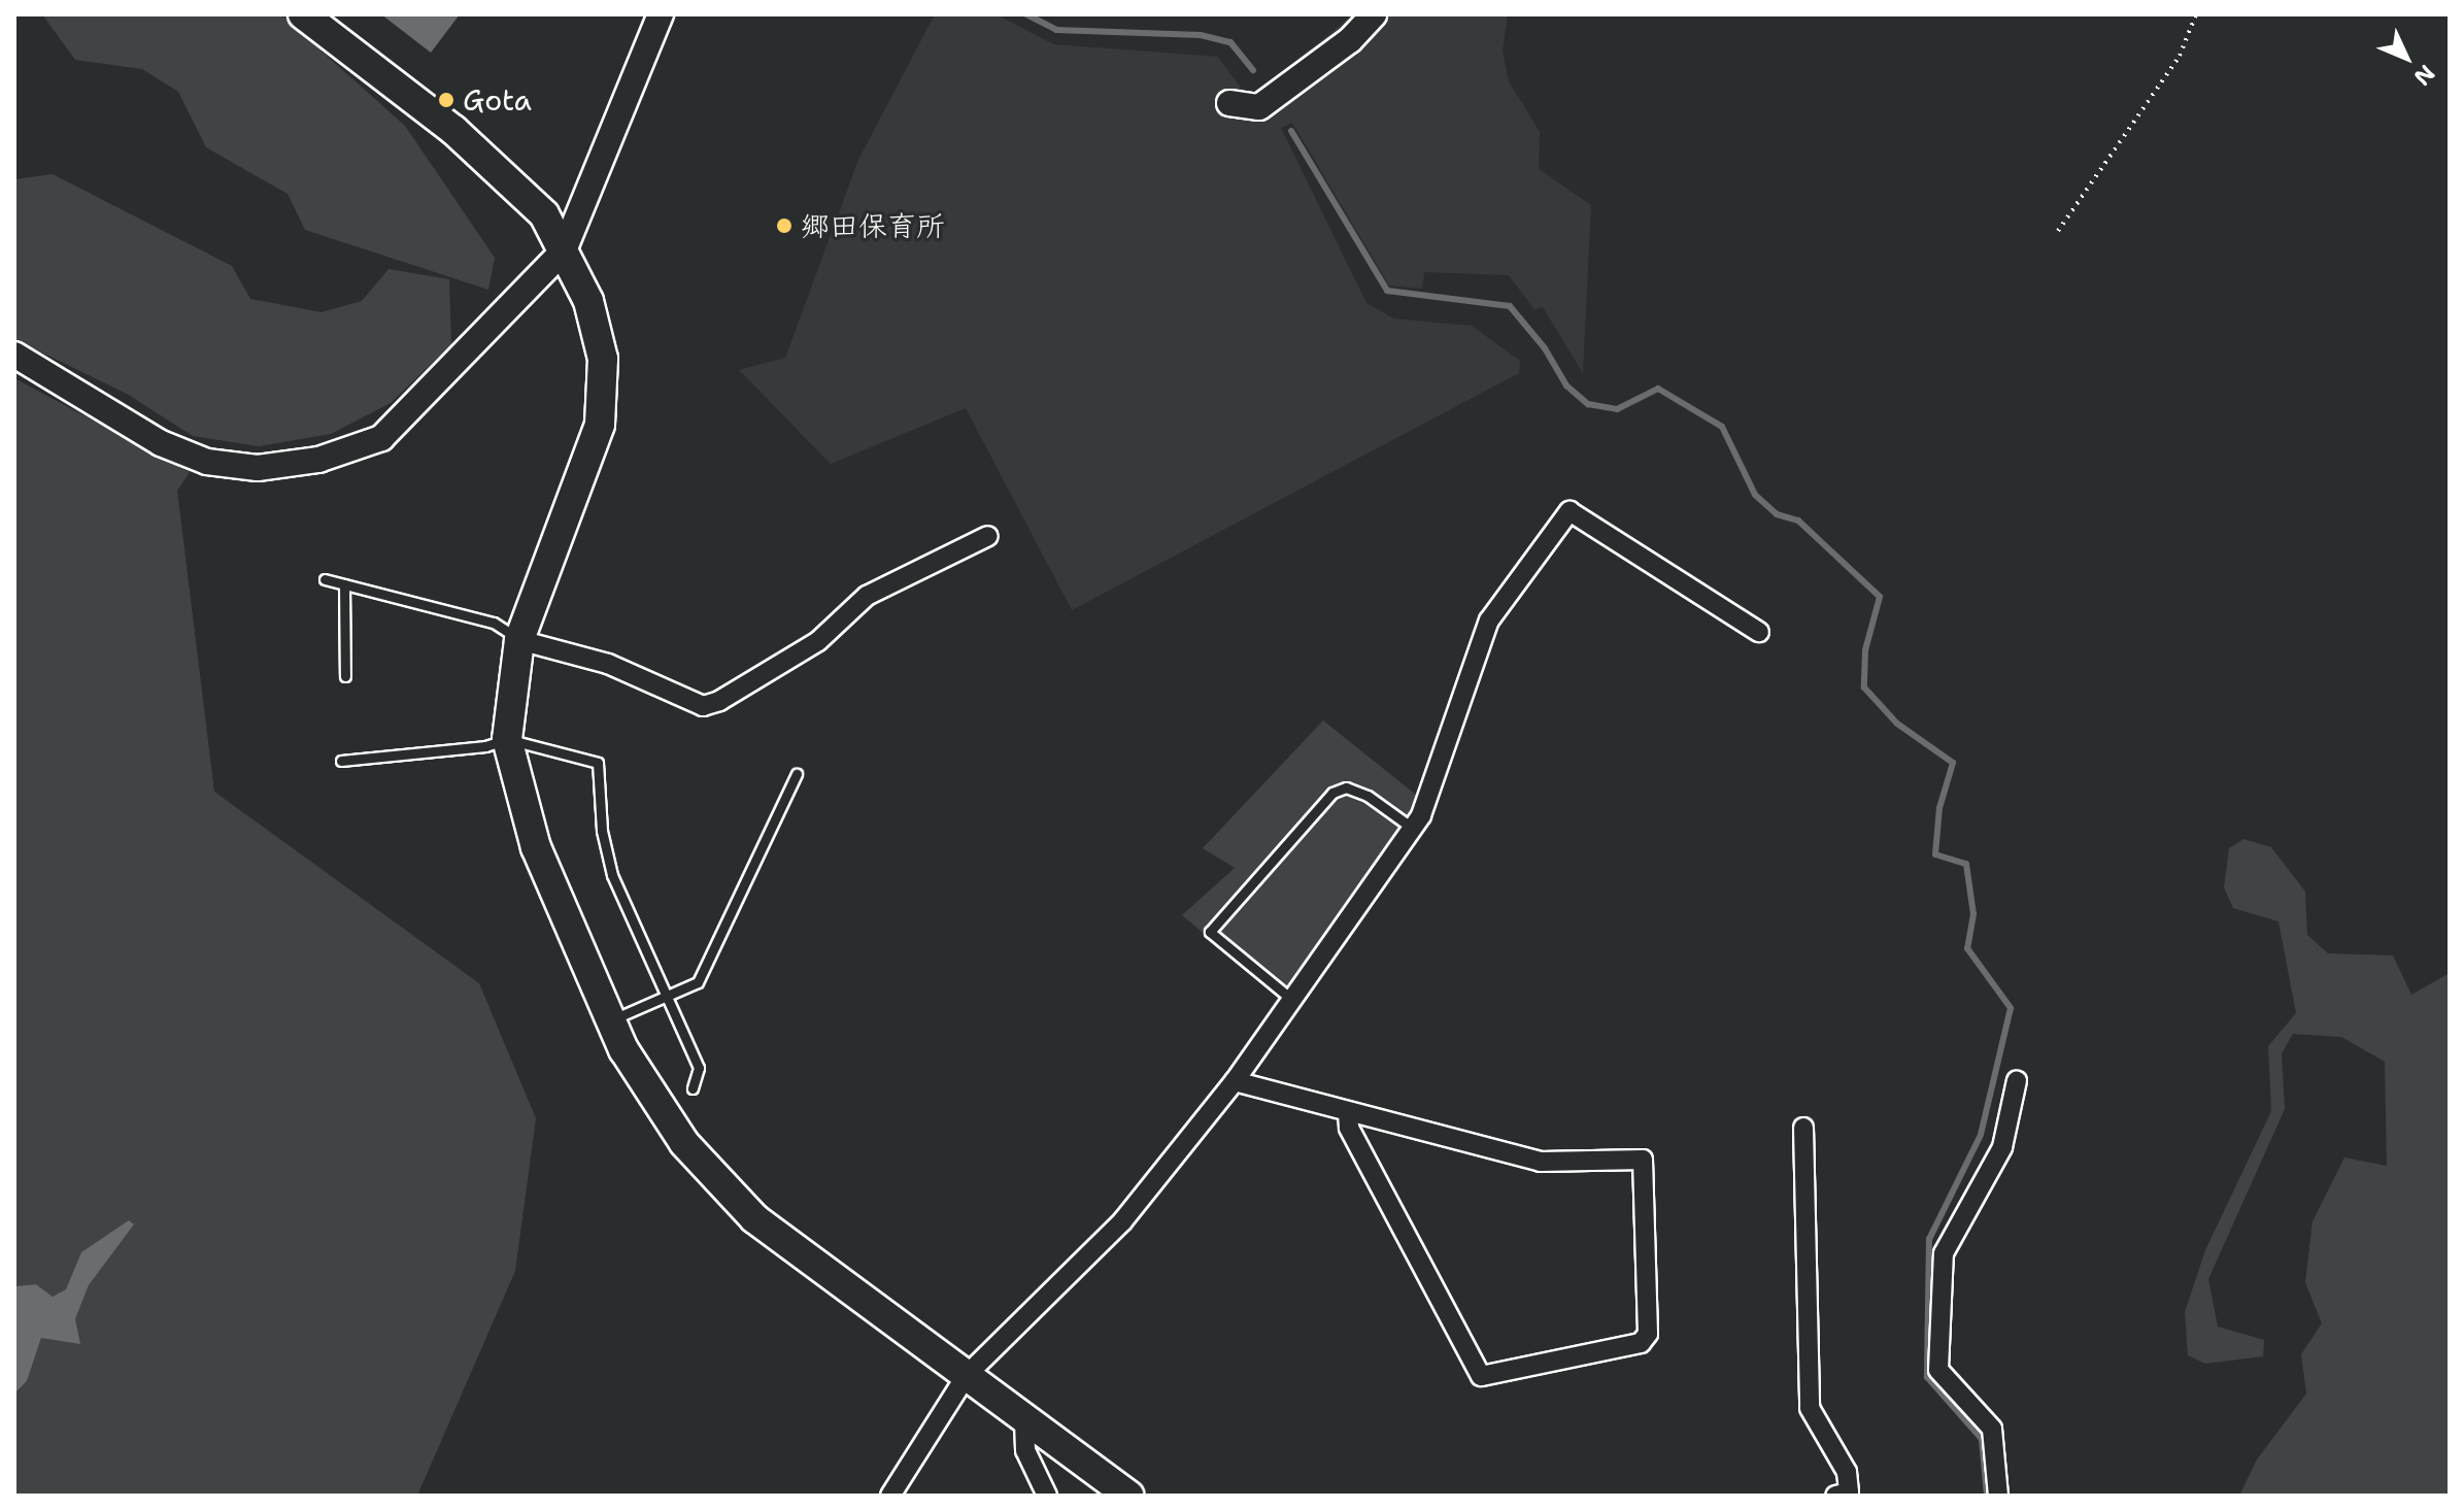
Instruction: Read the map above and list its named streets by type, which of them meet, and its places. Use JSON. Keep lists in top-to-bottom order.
{
  "places": ["Gota", "郷田保育所"],
  "north": "bottom right"
}
